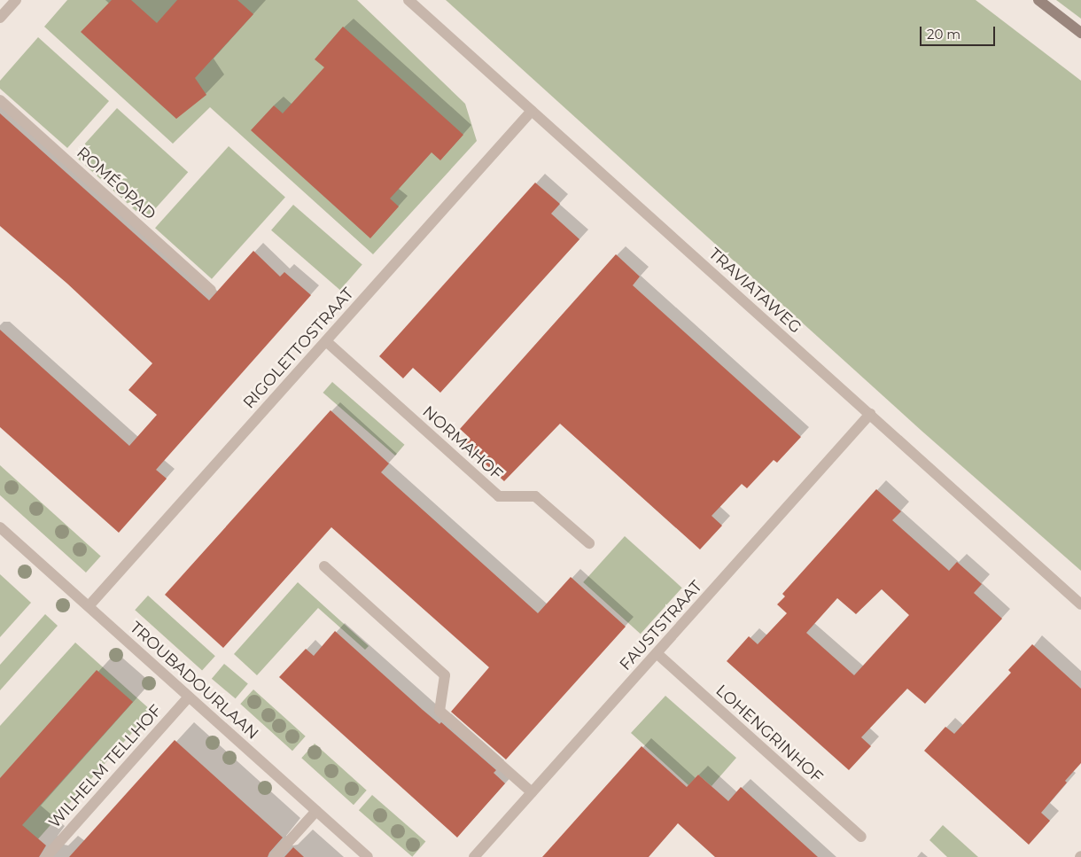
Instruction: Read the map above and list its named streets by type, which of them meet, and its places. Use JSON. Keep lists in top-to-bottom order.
{
  "streets": {
    "street": [
      "ROMÉOPAD",
      "TRAVIATAWEG",
      "RIGOLETTOSTRAAT",
      "NORMAHOF",
      "FAUSTSTRAAT",
      "TROUBADOURLAAN",
      "LOHENGRINHOF",
      "WILHELM TELLHOF"
    ]
  },
  "crossings": [
    ["TRAVIATAWEG", "RIGOLETTOSTRAAT"],
    ["TRAVIATAWEG", "FAUSTSTRAAT"],
    ["RIGOLETTOSTRAAT", "NORMAHOF"],
    ["RIGOLETTOSTRAAT", "TROUBADOURLAAN"],
    ["FAUSTSTRAAT", "LOHENGRINHOF"],
    ["TROUBADOURLAAN", "WILHELM TELLHOF"]
  ],
  "scale_bar": "20 m"
}
